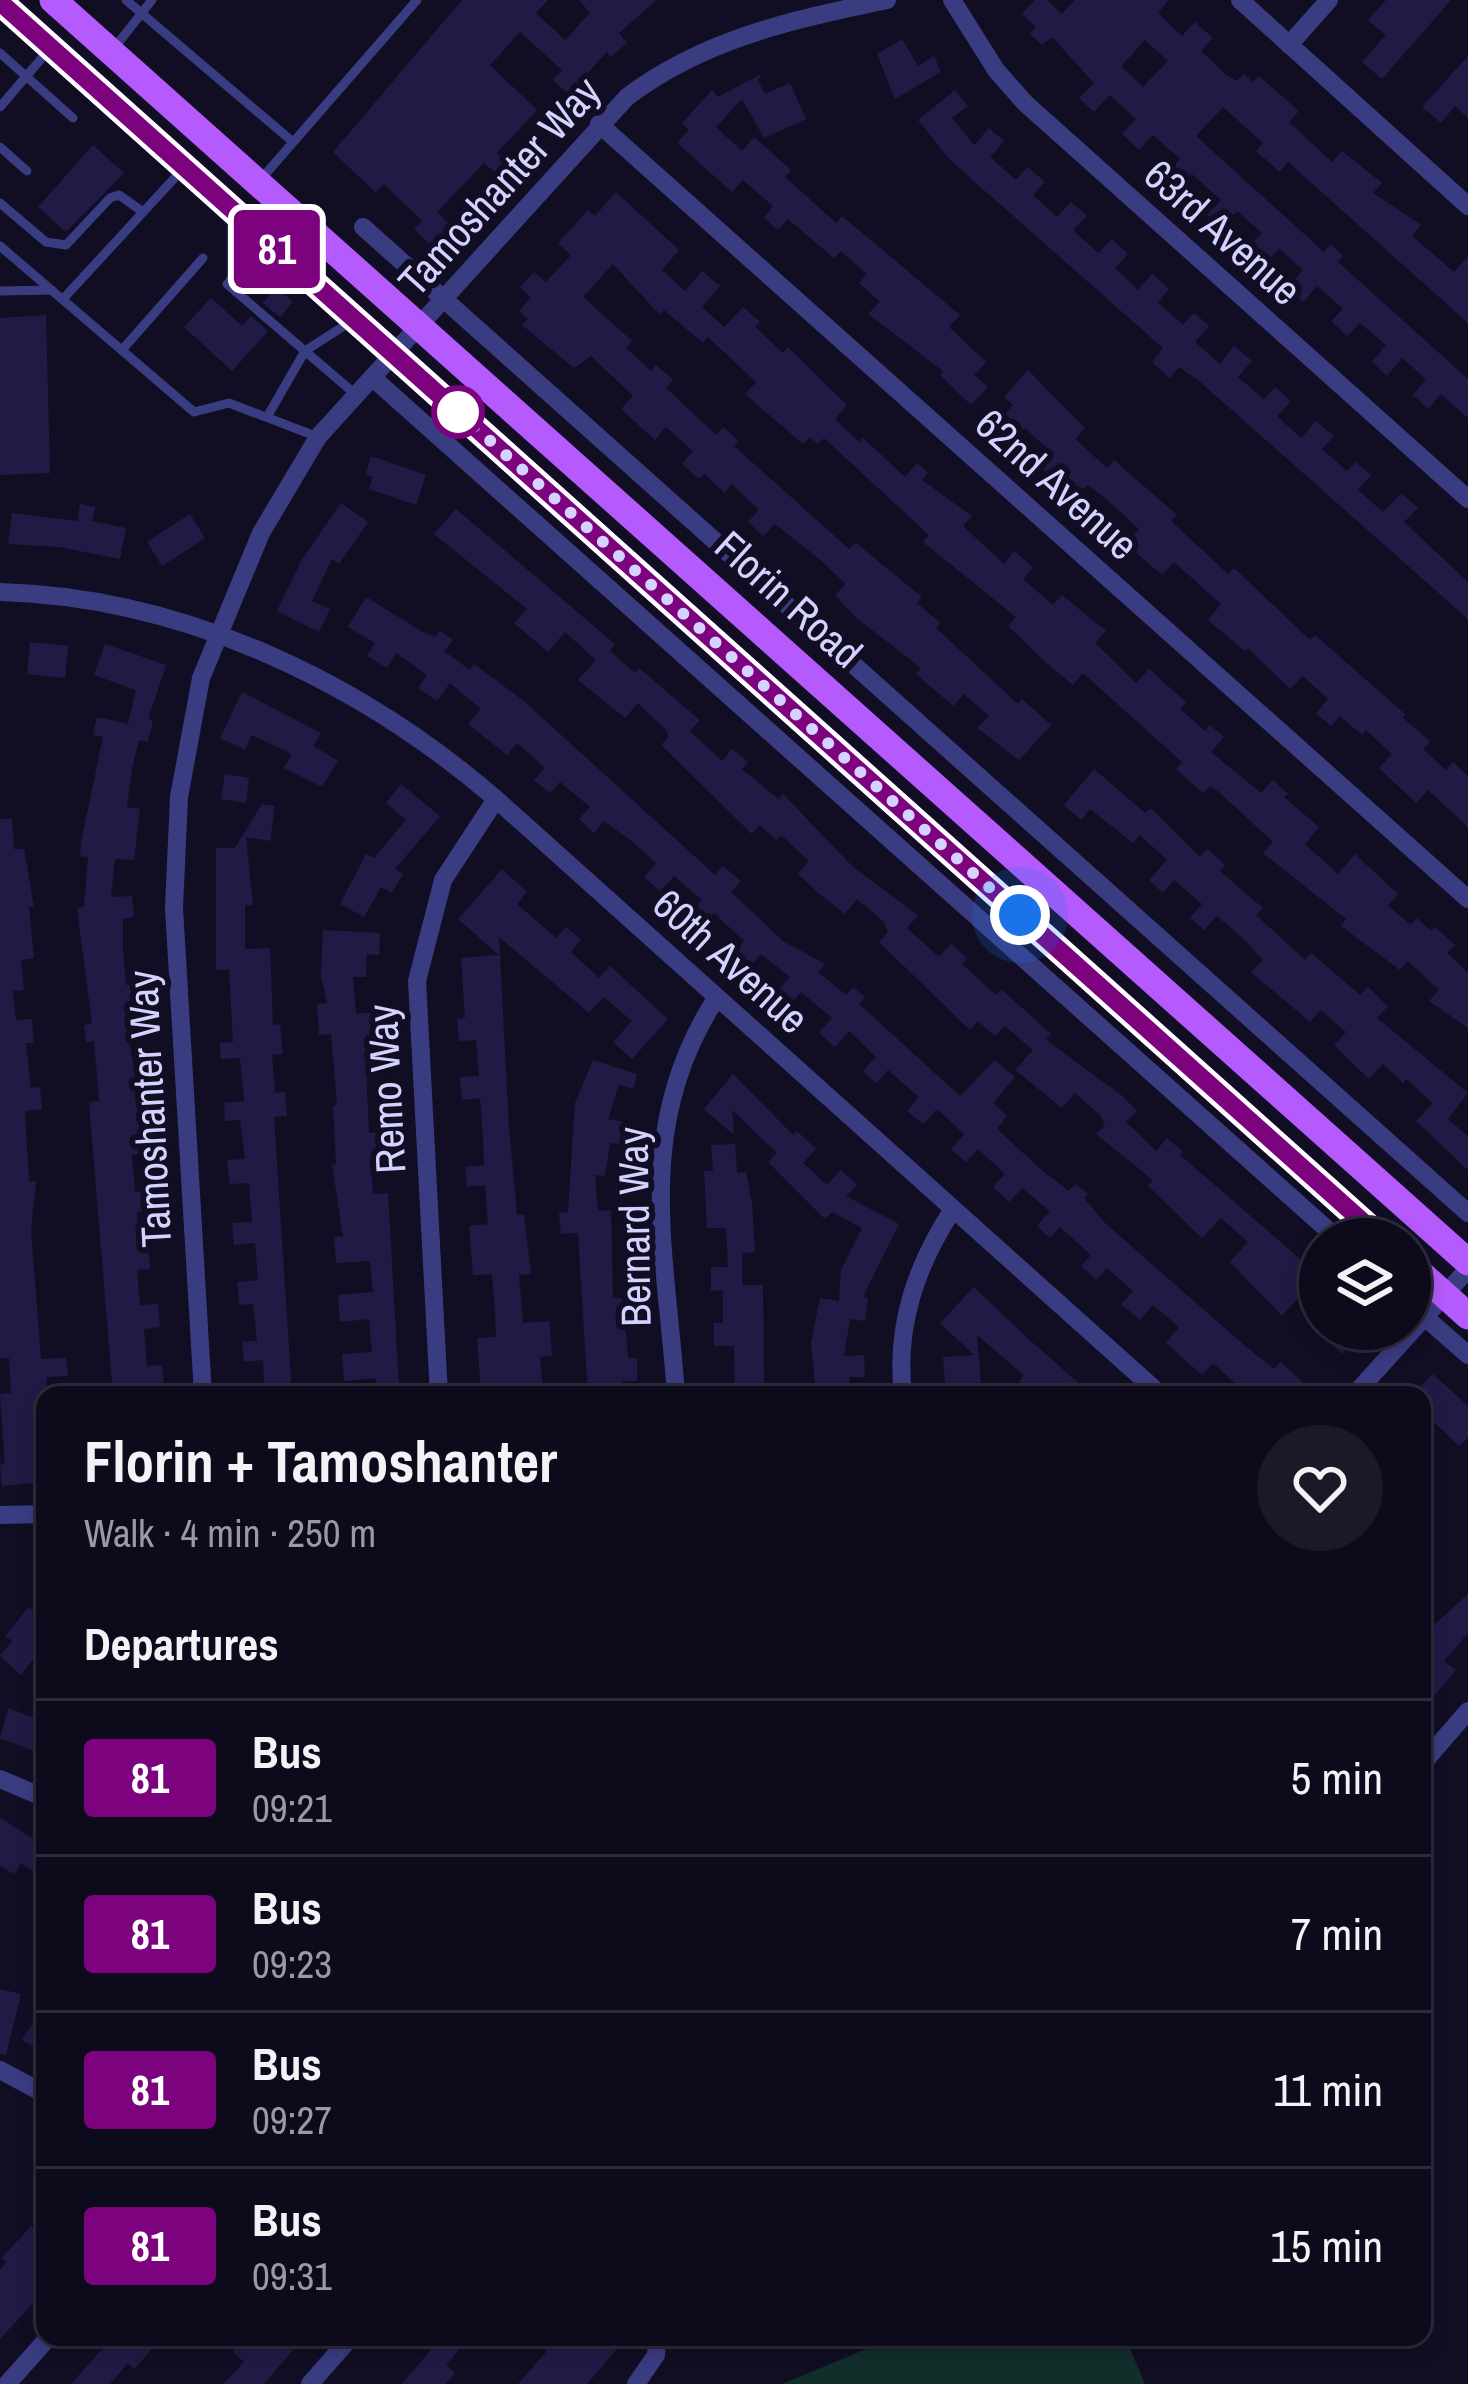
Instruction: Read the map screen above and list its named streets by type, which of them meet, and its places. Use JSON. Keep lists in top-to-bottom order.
{
  "streets": {
    "main road": ["Florin Road"],
    "street": [
      "Tamoshanter Way",
      "63rd Avenue",
      "62nd Avenue",
      "60th Avenue",
      "Remo Way",
      "Bernard Way"
    ]
  },
  "crossings": [
    ["Tamoshanter Way", "62nd Avenue"],
    ["Tamoshanter Way", "Florin Road"],
    ["Tamoshanter Way", "60th Avenue"],
    ["60th Avenue", "Remo Way"],
    ["60th Avenue", "Bernard Way"]
  ],
  "lines": ["bus line 81"],
  "page": {
    "on_map": "81",
    "heading": [
      ["Florin + Tamoshanter", "Walk · 4 min · 250 m"],
      "Departures"
    ],
    "list": [
      {
        "mark": "81",
        "name": "Bus",
        "note": "09:21",
        "value": "5 min"
      },
      {
        "mark": "81",
        "name": "Bus",
        "note": "09:23",
        "value": "7 min"
      },
      {
        "mark": "81",
        "name": "Bus",
        "note": "09:27",
        "value": "11 min"
      },
      {
        "mark": "81",
        "name": "Bus",
        "note": "09:31",
        "value": "15 min"
      }
    ]
  }
}
